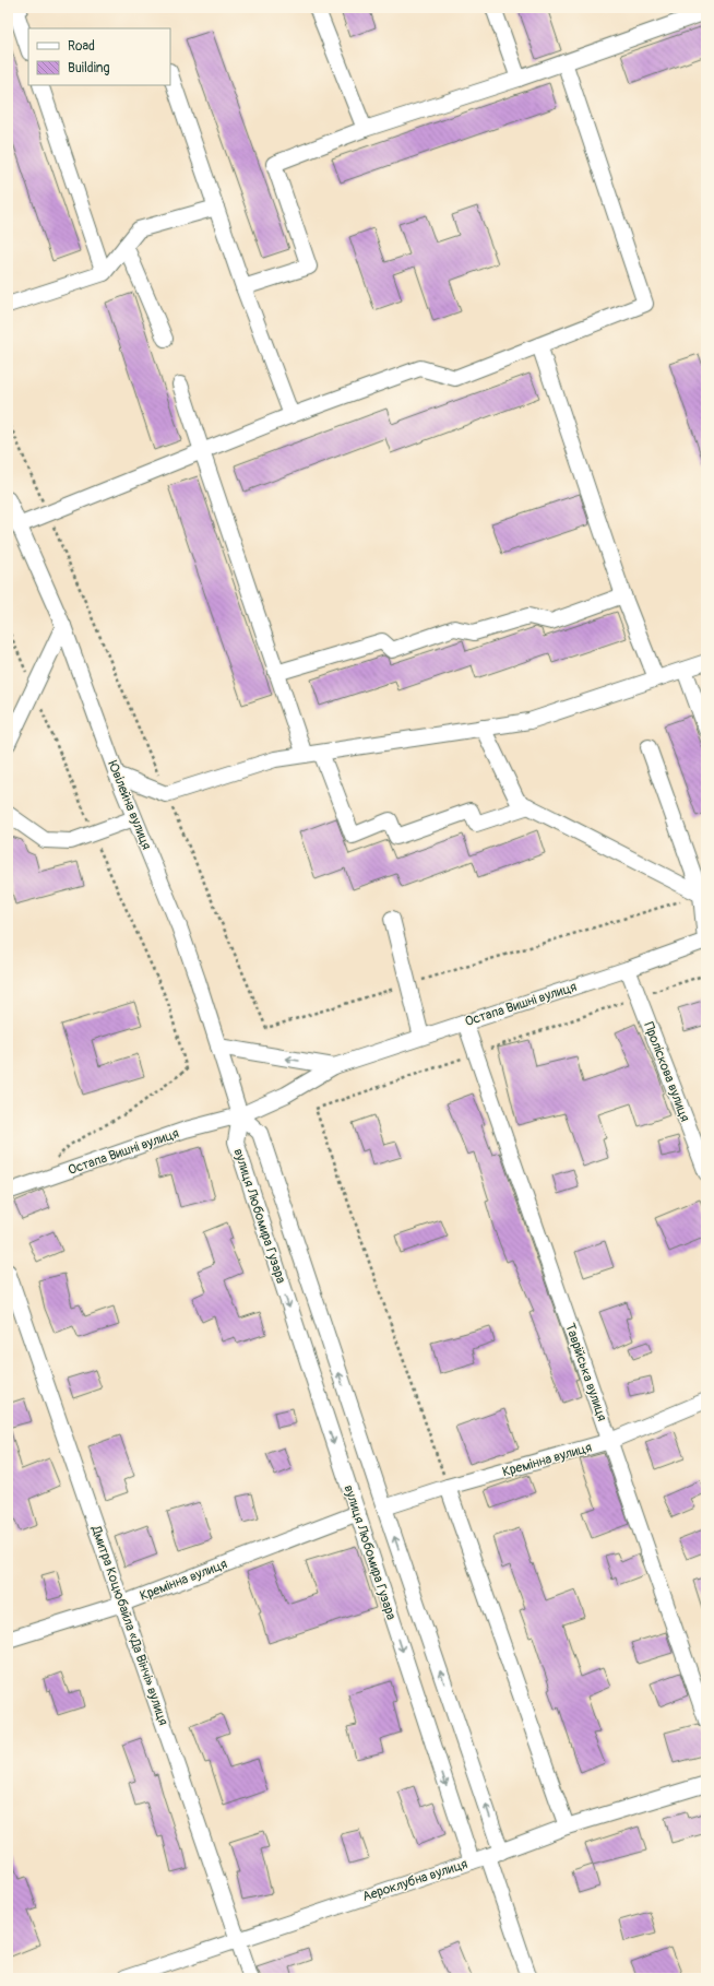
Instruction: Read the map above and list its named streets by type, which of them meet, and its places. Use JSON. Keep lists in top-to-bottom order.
{
  "streets": {
    "street": [
      "Ювілейна вулиця",
      "Остапа Вишні вулиця",
      "Проліскова вулиця",
      "вулиця Любомира Гузара",
      "Таврійська вулиця",
      "Кремінна вулиця",
      "Дмитра Коцюбайла «Да Вінчі» вулиця",
      "Аероклубна вулиця"
    ]
  },
  "crossings": [
    ["Ювілейна вулиця", "Остапа Вишні вулиця"],
    ["Ювілейна вулиця", "вулиця Любомира Гузара"],
    ["Остапа Вишні вулиця", "Проліскова вулиця"],
    ["Остапа Вишні вулиця", "вулиця Любомира Гузара"],
    ["Остапа Вишні вулиця", "Таврійська вулиця"],
    ["вулиця Любомира Гузара", "Кремінна вулиця"],
    ["вулиця Любомира Гузара", "Аероклубна вулиця"],
    ["Таврійська вулиця", "Кремінна вулиця"],
    ["Кремінна вулиця", "Дмитра Коцюбайла «Да Вінчі» вулиця"],
    ["Дмитра Коцюбайла «Да Вінчі» вулиця", "Аероклубна вулиця"]
  ],
  "legend": ["Road", "Building"]
}
